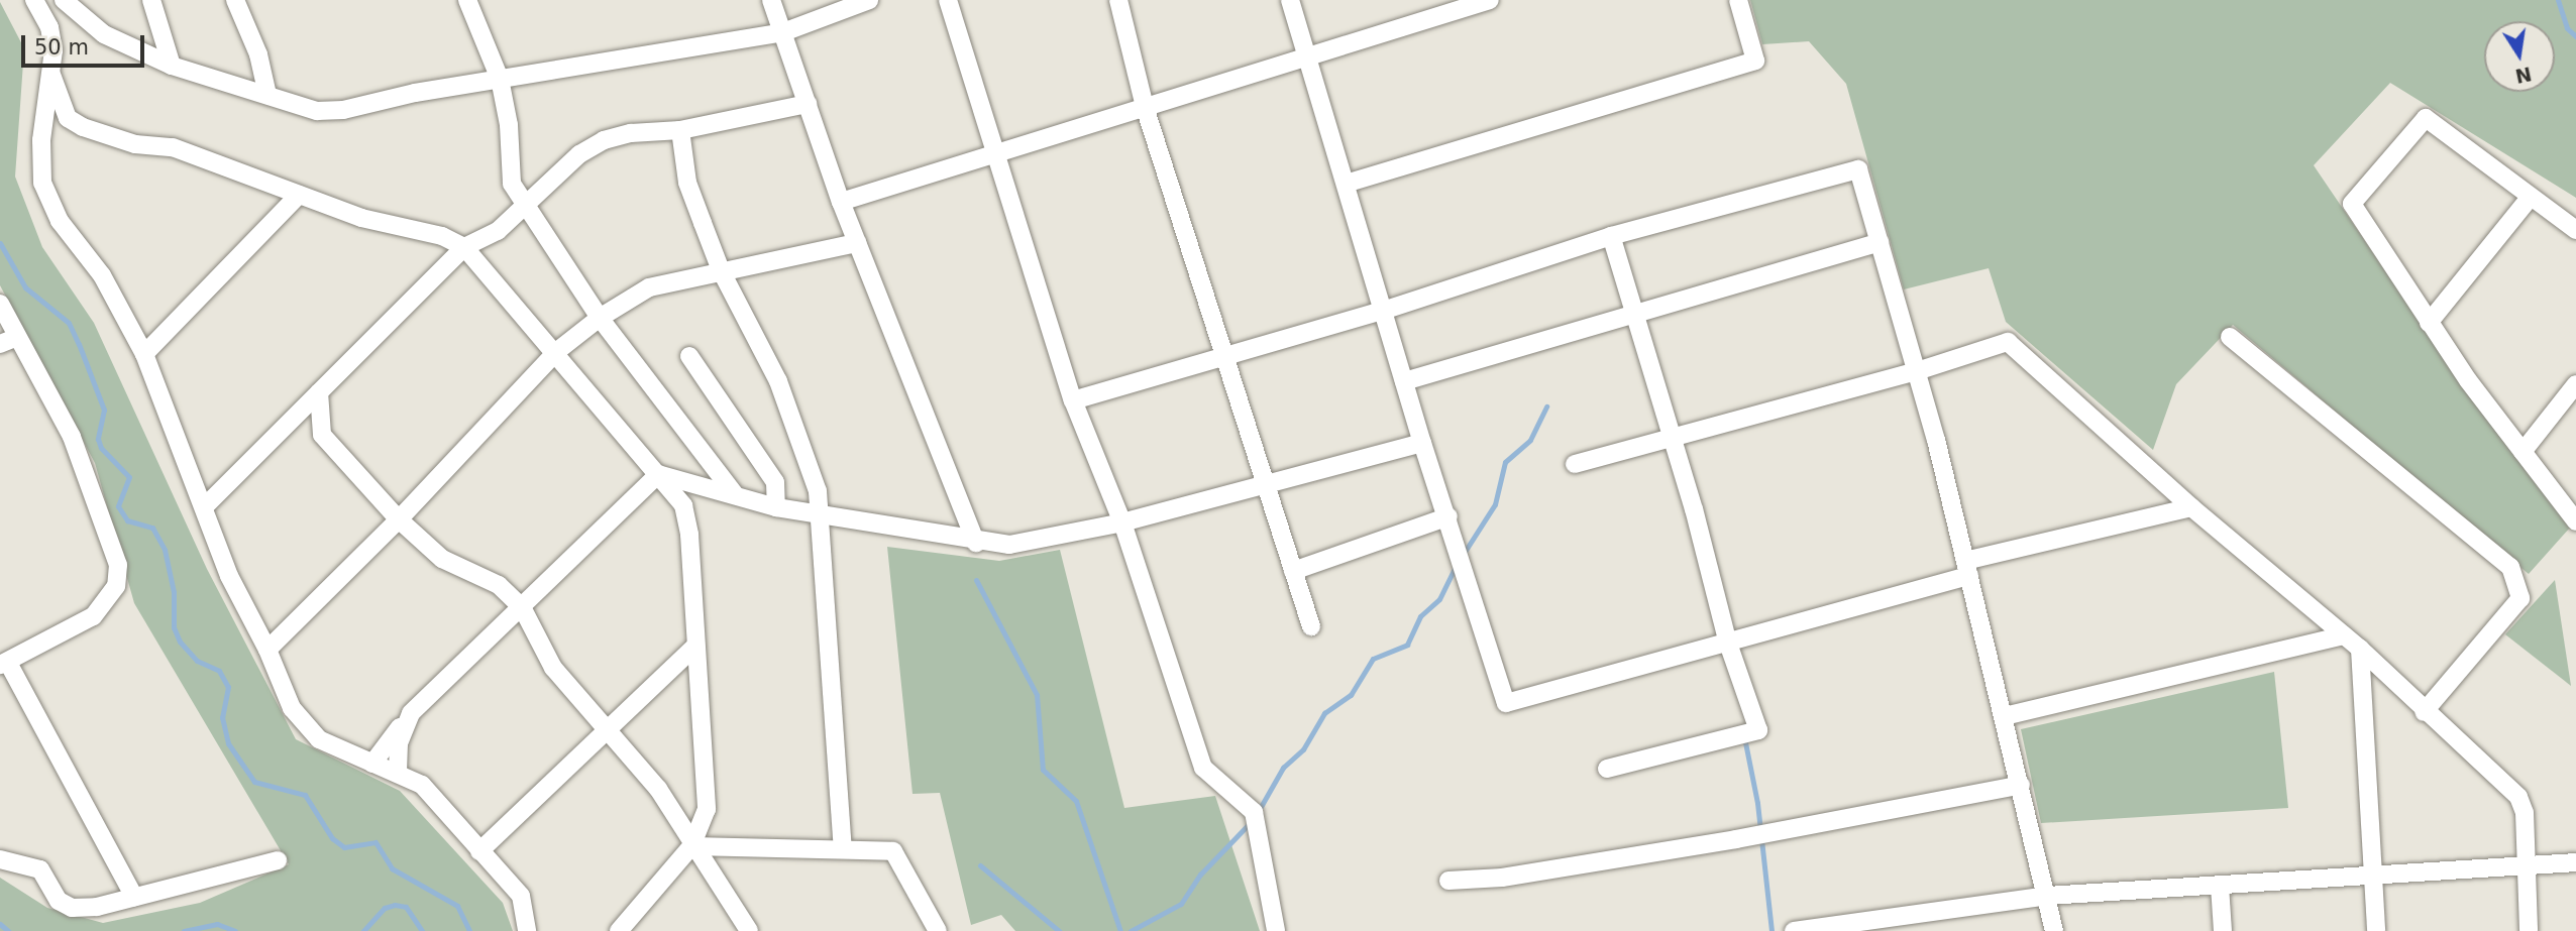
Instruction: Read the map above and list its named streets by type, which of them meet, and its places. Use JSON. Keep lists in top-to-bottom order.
{
  "scale_bar": "50 m",
  "north": "bottom"
}
